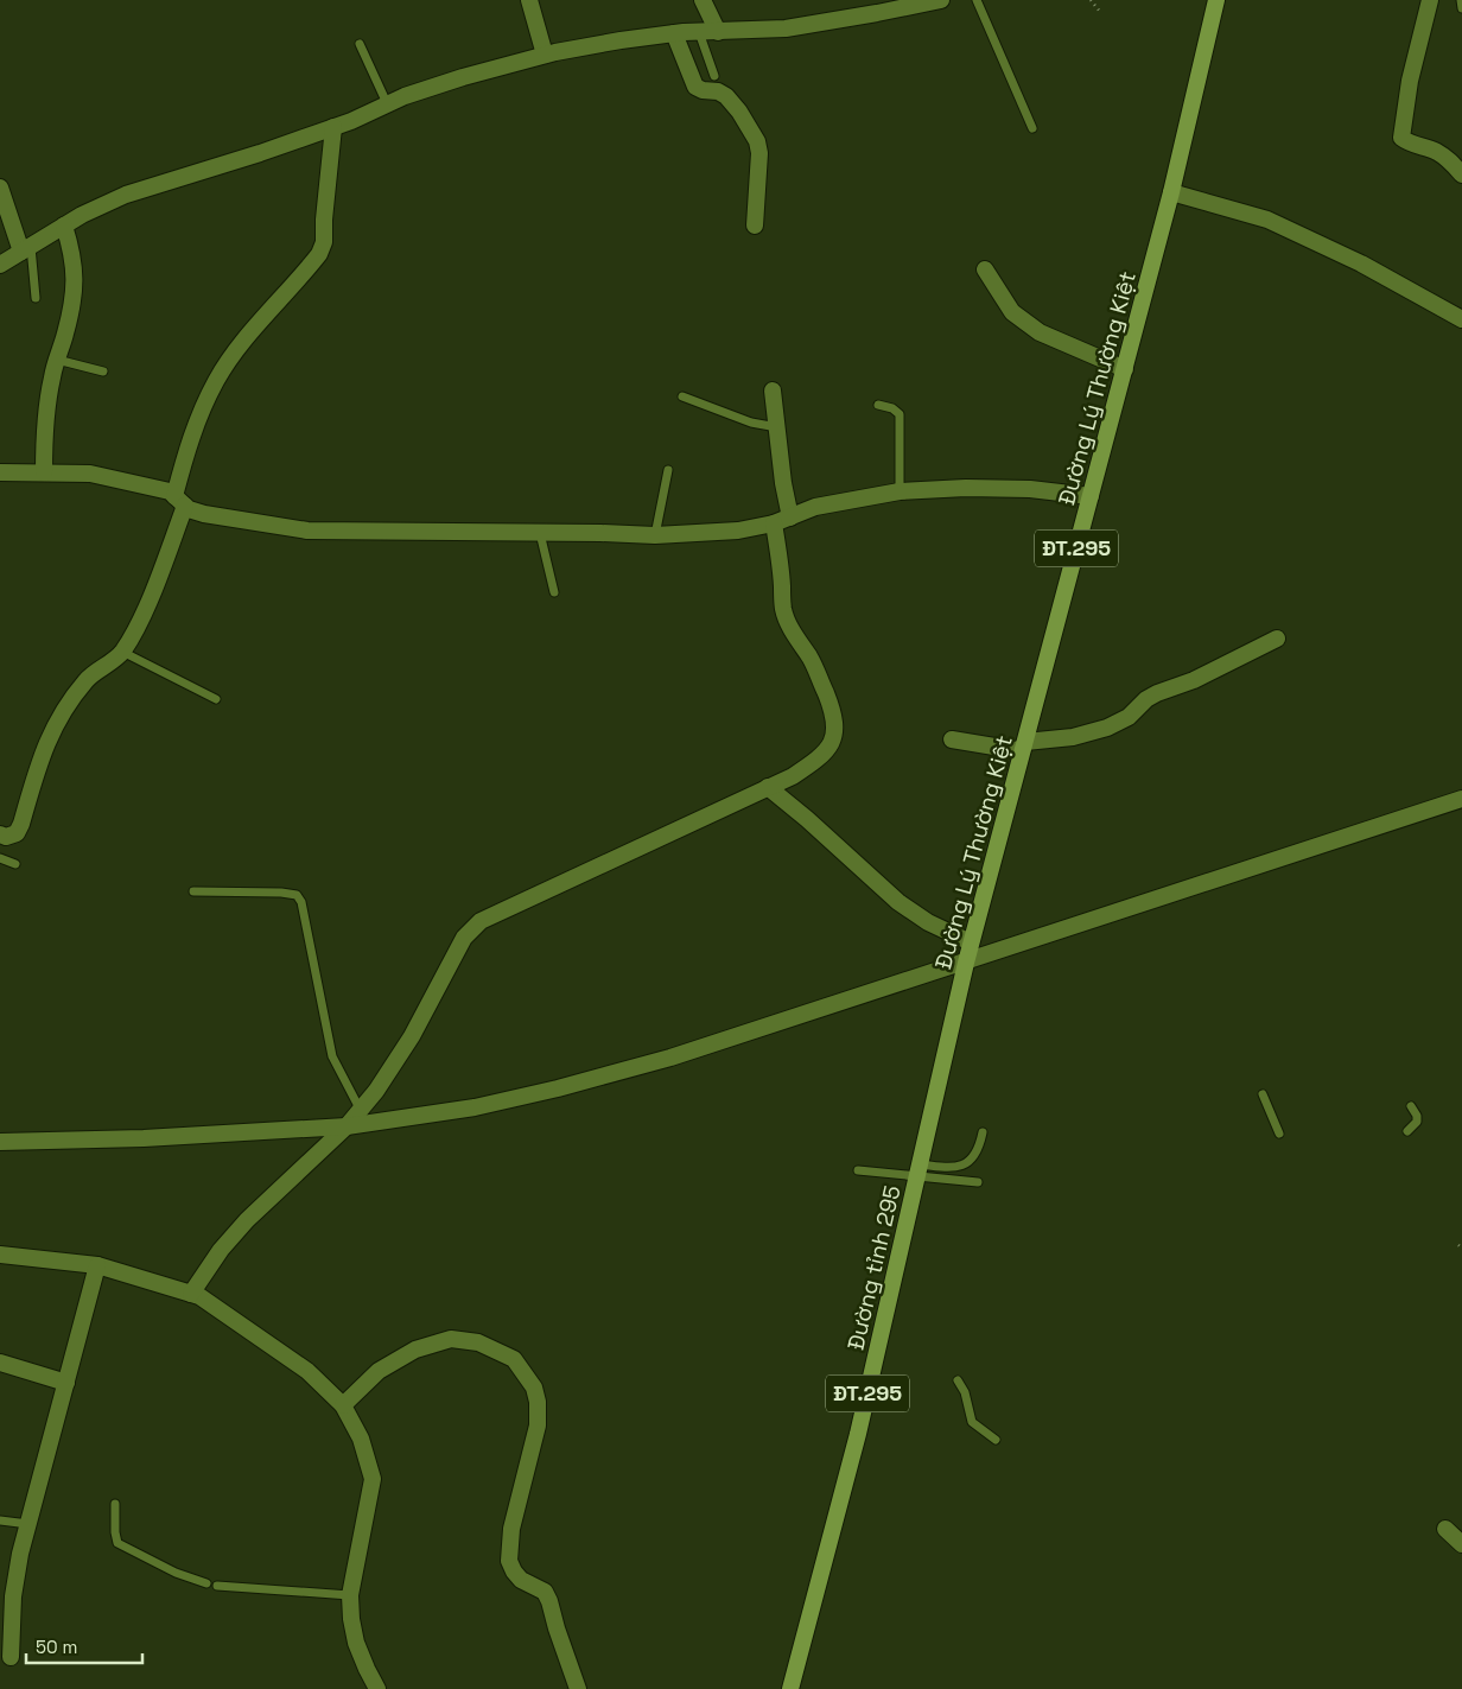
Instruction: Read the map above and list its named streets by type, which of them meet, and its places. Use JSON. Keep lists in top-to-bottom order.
{
  "streets": {
    "main road": ["Đường Lý Thường Kiệt", "ĐT.295", "Đường tỉnh 295"]
  },
  "crossings": [
    ["Đường Lý Thường Kiệt", "Đường tỉnh 295"]
  ],
  "scale_bar": "50 m"
}
